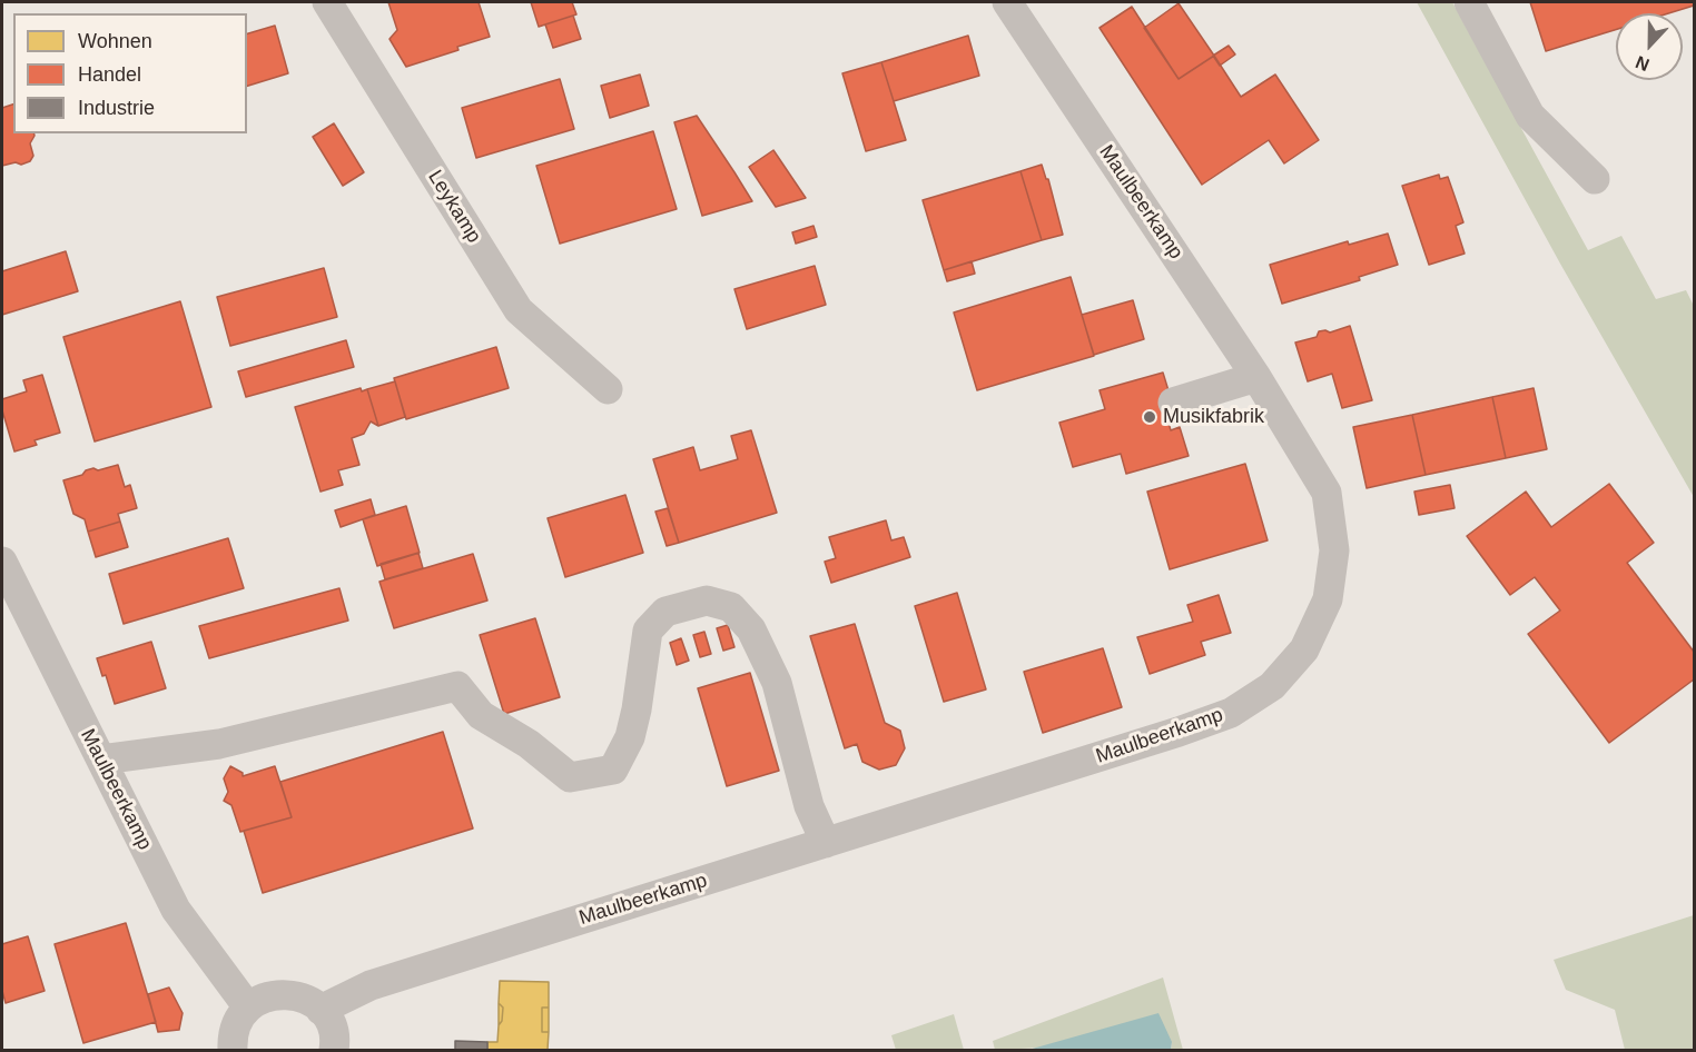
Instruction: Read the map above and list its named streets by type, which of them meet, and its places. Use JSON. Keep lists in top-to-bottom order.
{
  "streets": {
    "street": ["Maulbeerkamp", "Leykamp"]
  },
  "places": ["Musikfabrik"],
  "legend": ["Wohnen", "Handel", "Industrie"],
  "north": "bottom"
}
